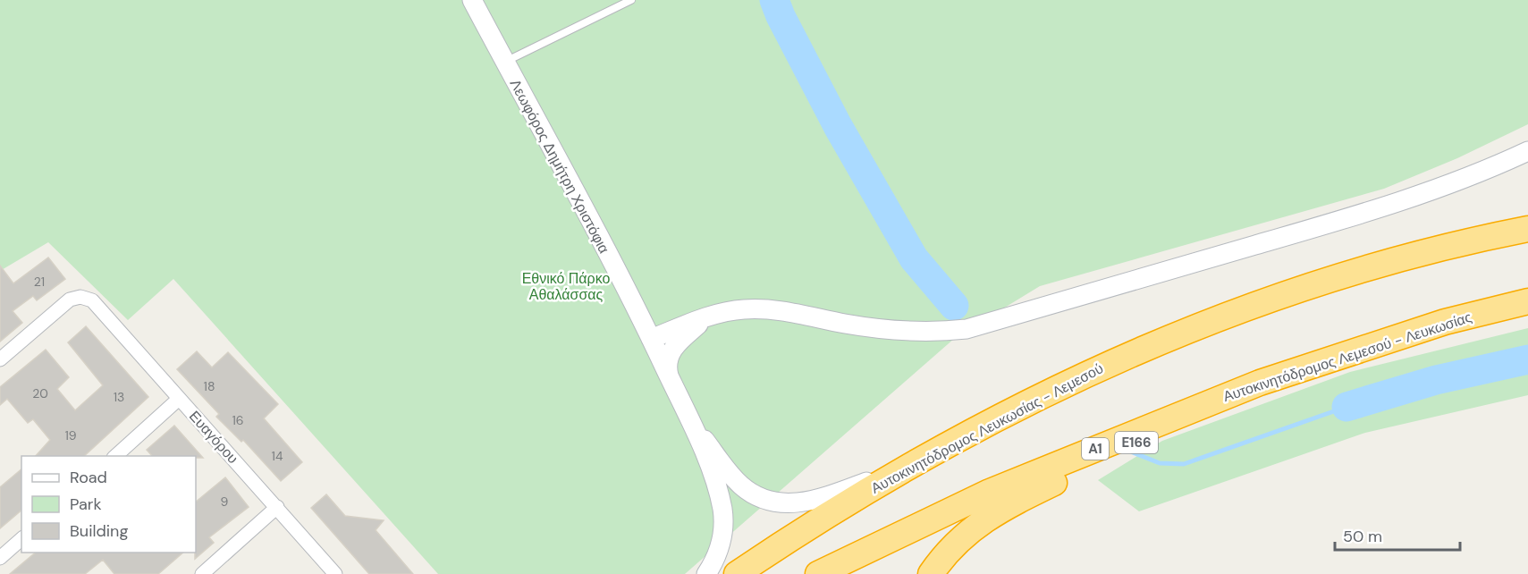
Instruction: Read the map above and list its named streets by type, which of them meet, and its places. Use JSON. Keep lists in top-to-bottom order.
{
  "streets": {
    "highway": [
      "Αυτοκινητόδρομος Λεμεσού - Λευκωσίας",
      "Αυτοκινητόδρομος Λευκωσίας - Λεμεσού",
      "E166",
      "A1"
    ],
    "main road": ["Λεωφόρος Δημήτρη Χριστόφια"],
    "street": ["Ευαγόρου"]
  },
  "crossings": [
    ["Λεωφόρος Δημήτρη Χριστόφια", "Αυτοκινητόδρομος Λευκωσίας - Λεμεσού"],
    ["Αυτοκινητόδρομος Λεμεσού - Λευκωσίας", "E166"],
    ["Αυτοκινητόδρομος Λεμεσού - Λευκωσίας", "A1"]
  ],
  "parks": ["Εθνικό Πάρκο Αθαλάσσας"],
  "house_numbers": [
    "21",
    "18",
    "20",
    "13",
    "16",
    "19",
    "14",
    "9"
  ],
  "legend": ["Road", "Park", "Building"],
  "scale_bar": "50 m"
}
